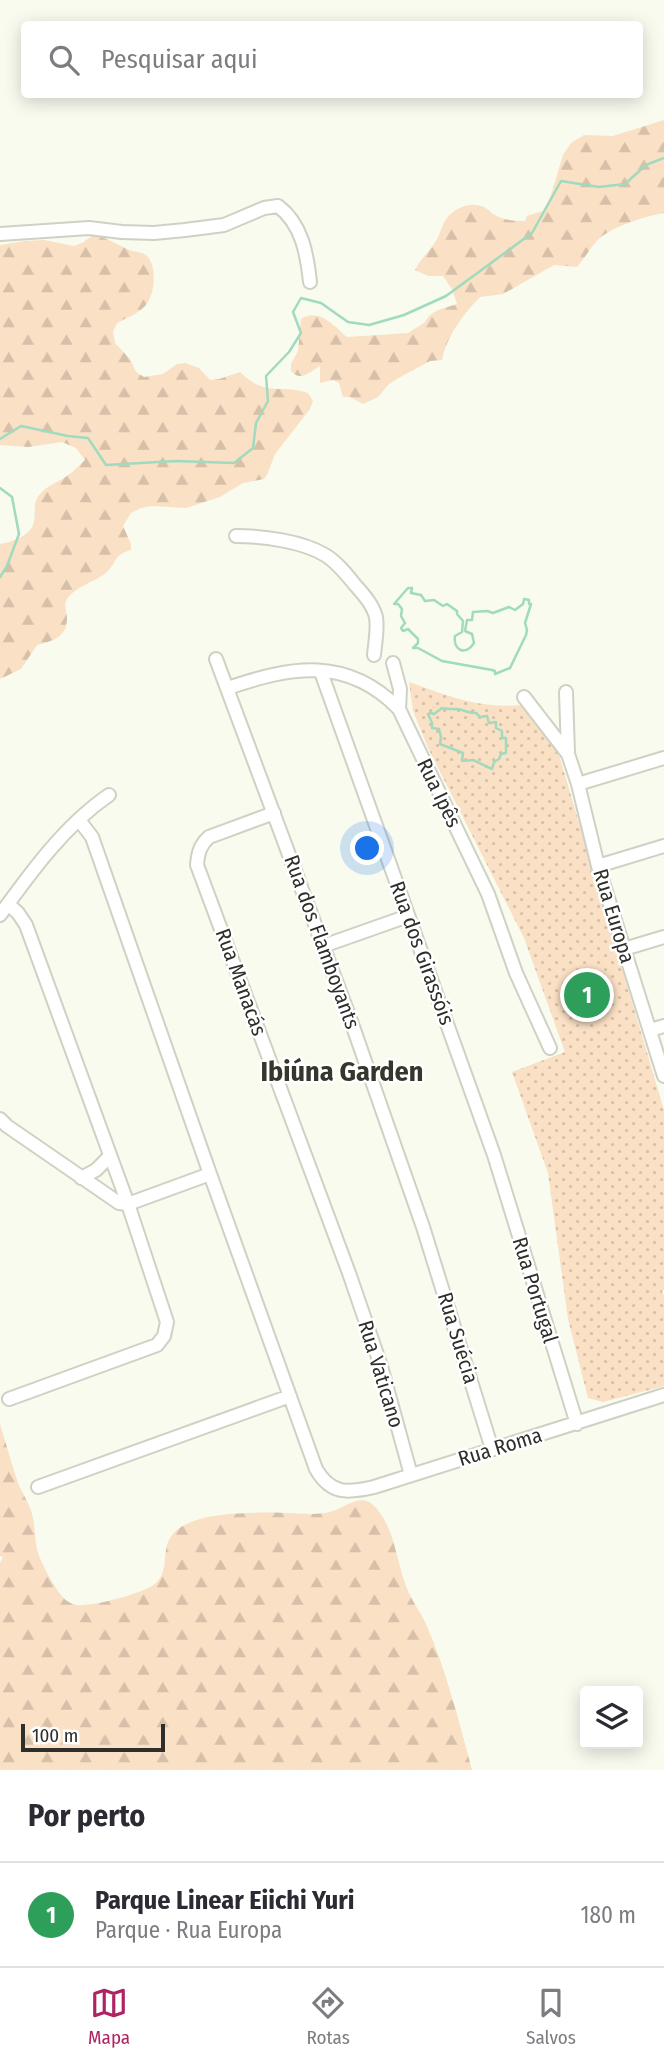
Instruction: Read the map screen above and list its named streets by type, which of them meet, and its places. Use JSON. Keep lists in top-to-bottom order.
{
  "streets": {
    "street": [
      "Rua Ipês",
      "Rua Europa",
      "Rua dos Flamboyants",
      "Rua dos Girassóis",
      "Rua Manacás",
      "Rua Portugal",
      "Rua Suécia",
      "Rua Vaticano",
      "Rua Roma"
    ]
  },
  "crossings": [
    ["Rua Ipês", "Rua dos Flamboyants"],
    ["Rua Ipês", "Rua dos Girassóis"],
    ["Rua dos Flamboyants", "Rua Manacás"],
    ["Rua dos Flamboyants", "Rua Suécia"],
    ["Rua dos Girassóis", "Rua Portugal"],
    ["Rua Manacás", "Rua Vaticano"],
    ["Rua Portugal", "Rua Roma"],
    ["Rua Suécia", "Rua Roma"],
    ["Rua Vaticano", "Rua Roma"]
  ],
  "districts": ["Ibiúna Garden"],
  "scale_bar": "100 m",
  "page": {
    "search": "Pesquisar aqui",
    "pins": "1",
    "scale": "100 m",
    "heading": "Por perto",
    "list": [
      {
        "mark": "1",
        "name": "Parque Linear Eiichi Yuri",
        "note": "Parque · Rua Europa",
        "value": "180 m"
      }
    ],
    "nav": ["Mapa", "Rotas", "Salvos"]
  }
}
